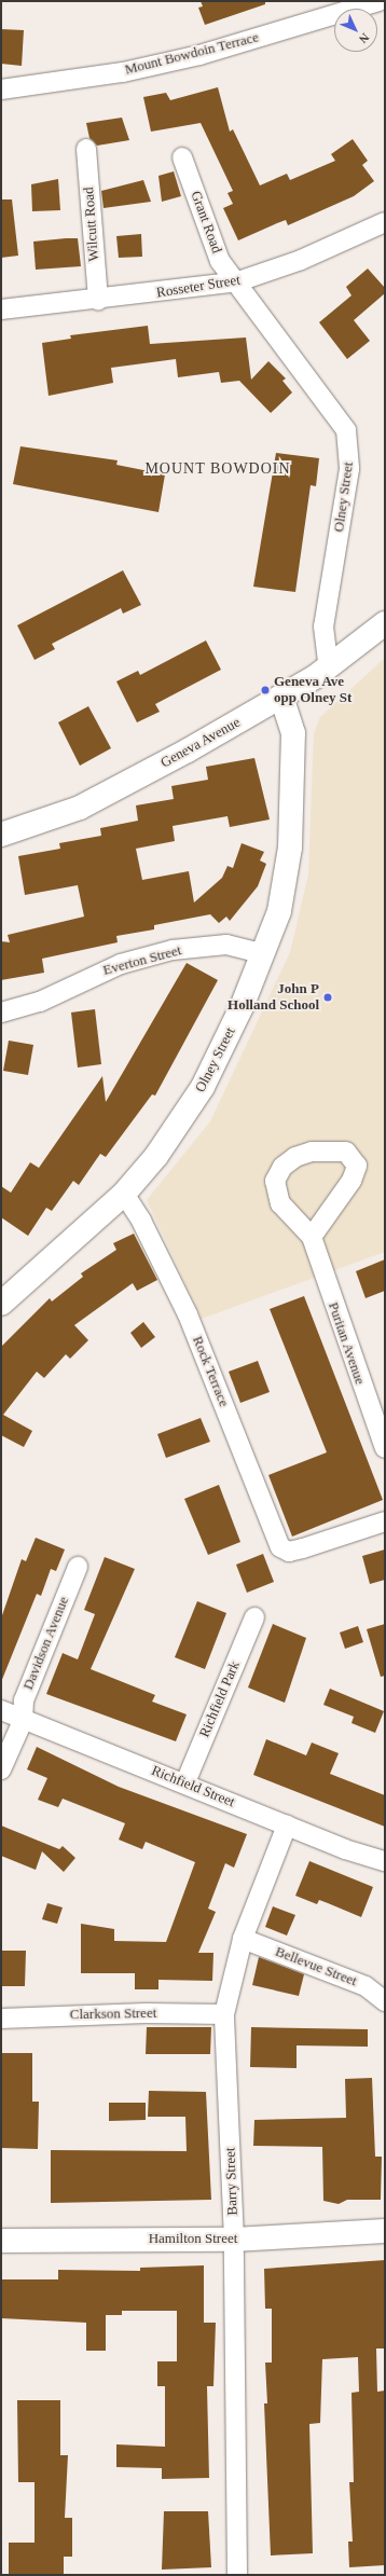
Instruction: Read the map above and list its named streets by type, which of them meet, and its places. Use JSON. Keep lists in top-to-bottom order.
{
  "streets": {
    "street": [
      "Mount Bowdoin Terrace",
      "Grant Road",
      "Wilcutt Road",
      "Rosseter Street",
      "Olney Street",
      "Geneva Avenue",
      "Everton Street",
      "Puritan Avenue",
      "Rock Terrace",
      "Davidson Avenue",
      "Richfield Park",
      "Richfield Street",
      "Bellevue Street",
      "Clarkson Street",
      "Barry Street",
      "Hamilton Street"
    ]
  },
  "crossings": [
    ["Grant Road", "Rosseter Street"],
    ["Grant Road", "Olney Street"],
    ["Wilcutt Road", "Rosseter Street"],
    ["Rosseter Street", "Olney Street"],
    ["Olney Street", "Geneva Avenue"],
    ["Olney Street", "Everton Street"],
    ["Olney Street", "Rock Terrace"],
    ["Davidson Avenue", "Richfield Street"],
    ["Richfield Park", "Richfield Street"],
    ["Richfield Street", "Barry Street"],
    ["Bellevue Street", "Barry Street"],
    ["Clarkson Street", "Barry Street"],
    ["Barry Street", "Hamilton Street"]
  ],
  "districts": ["MOUNT BOWDOIN"],
  "places": ["Geneva Ave opp Olney St", "John P Holland School"],
  "north": "bottom right"
}
